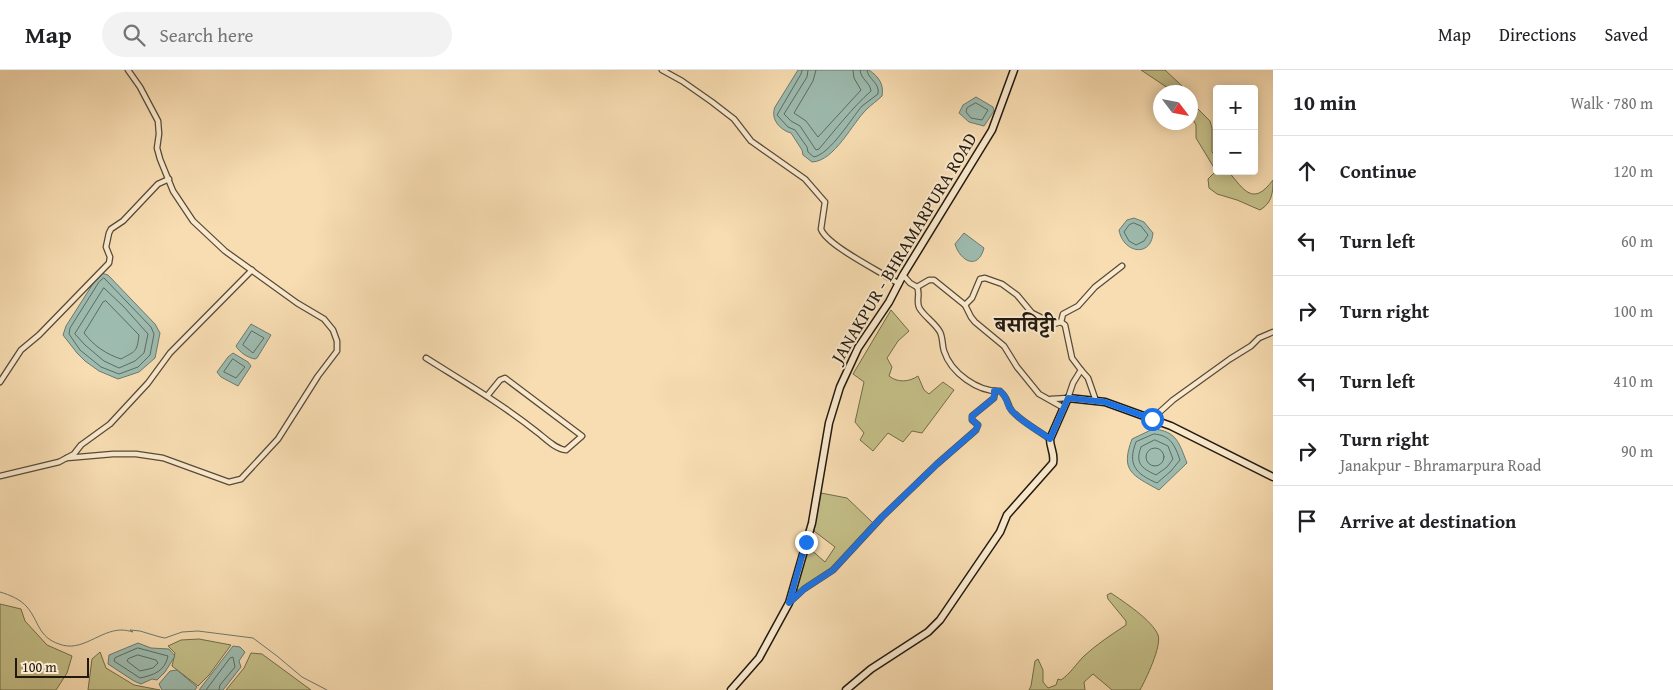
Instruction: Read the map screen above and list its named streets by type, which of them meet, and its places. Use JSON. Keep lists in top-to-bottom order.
{
  "streets": {
    "street": ["JANAKPUR - BHRAMARPURA ROAD"]
  },
  "districts": ["बसविट्टी"],
  "scale_bar": "100 m",
  "north": "bottom right",
  "page": {
    "header": "Map",
    "search": "Search here",
    "nav": ["Map", "Directions", "Saved"],
    "heading": ["10 min", "Walk · 780 m"],
    "map_buttons": ["+", "−"],
    "list": [
      ["Continue", "120 m"],
      ["Turn left", "60 m"],
      ["Turn right", "100 m"],
      ["Turn left", "410 m"],
      ["Turn right", "Janakpur - Bhramarpura Road", "90 m"],
      "Arrive at destination"
    ],
    "scale": "100 m"
  }
}
